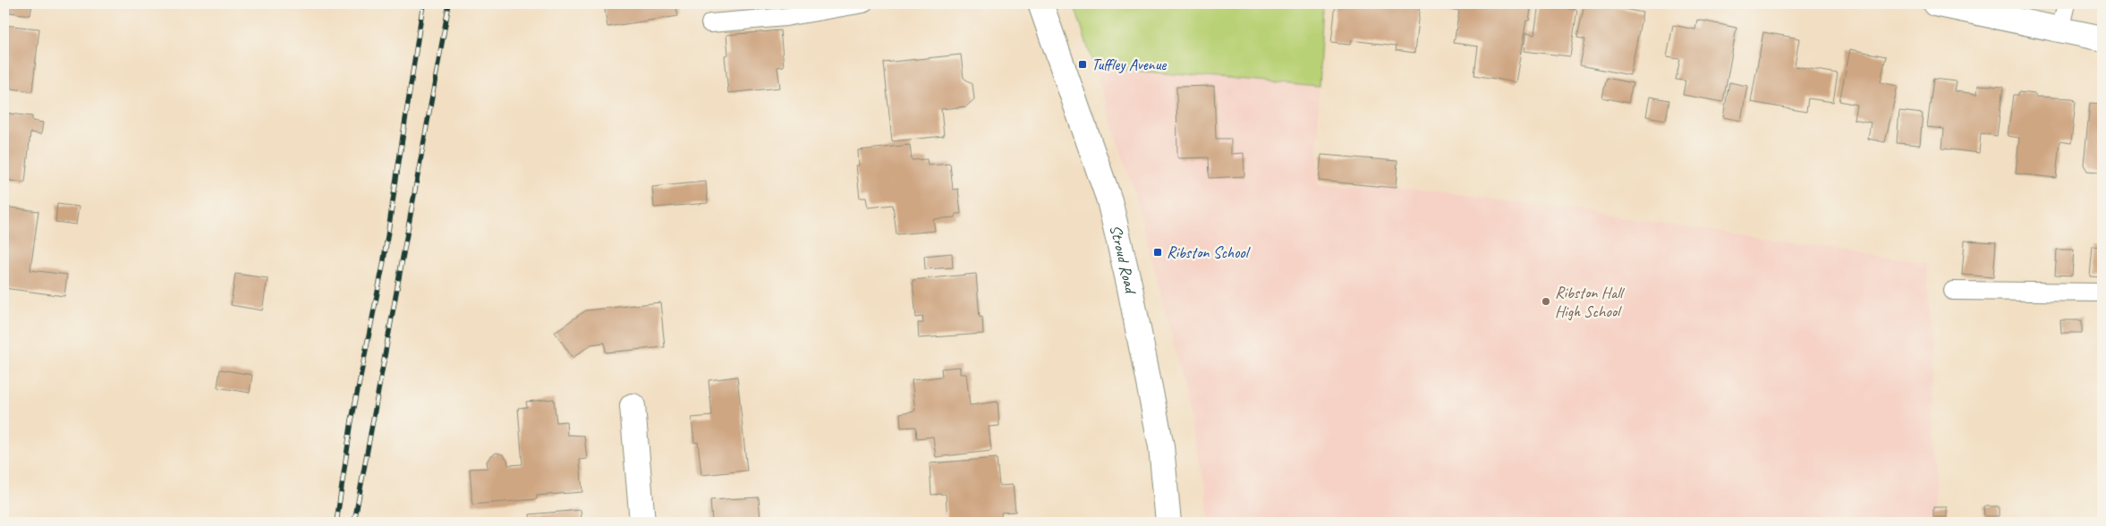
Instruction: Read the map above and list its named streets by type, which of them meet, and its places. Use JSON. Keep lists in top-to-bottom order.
{
  "streets": {
    "main road": ["Stroud Road"]
  },
  "places": {
    "transit": ["Tuffley Avenue", "Ribston School"],
    "other": ["Ribston Hall High School"]
  }
}
